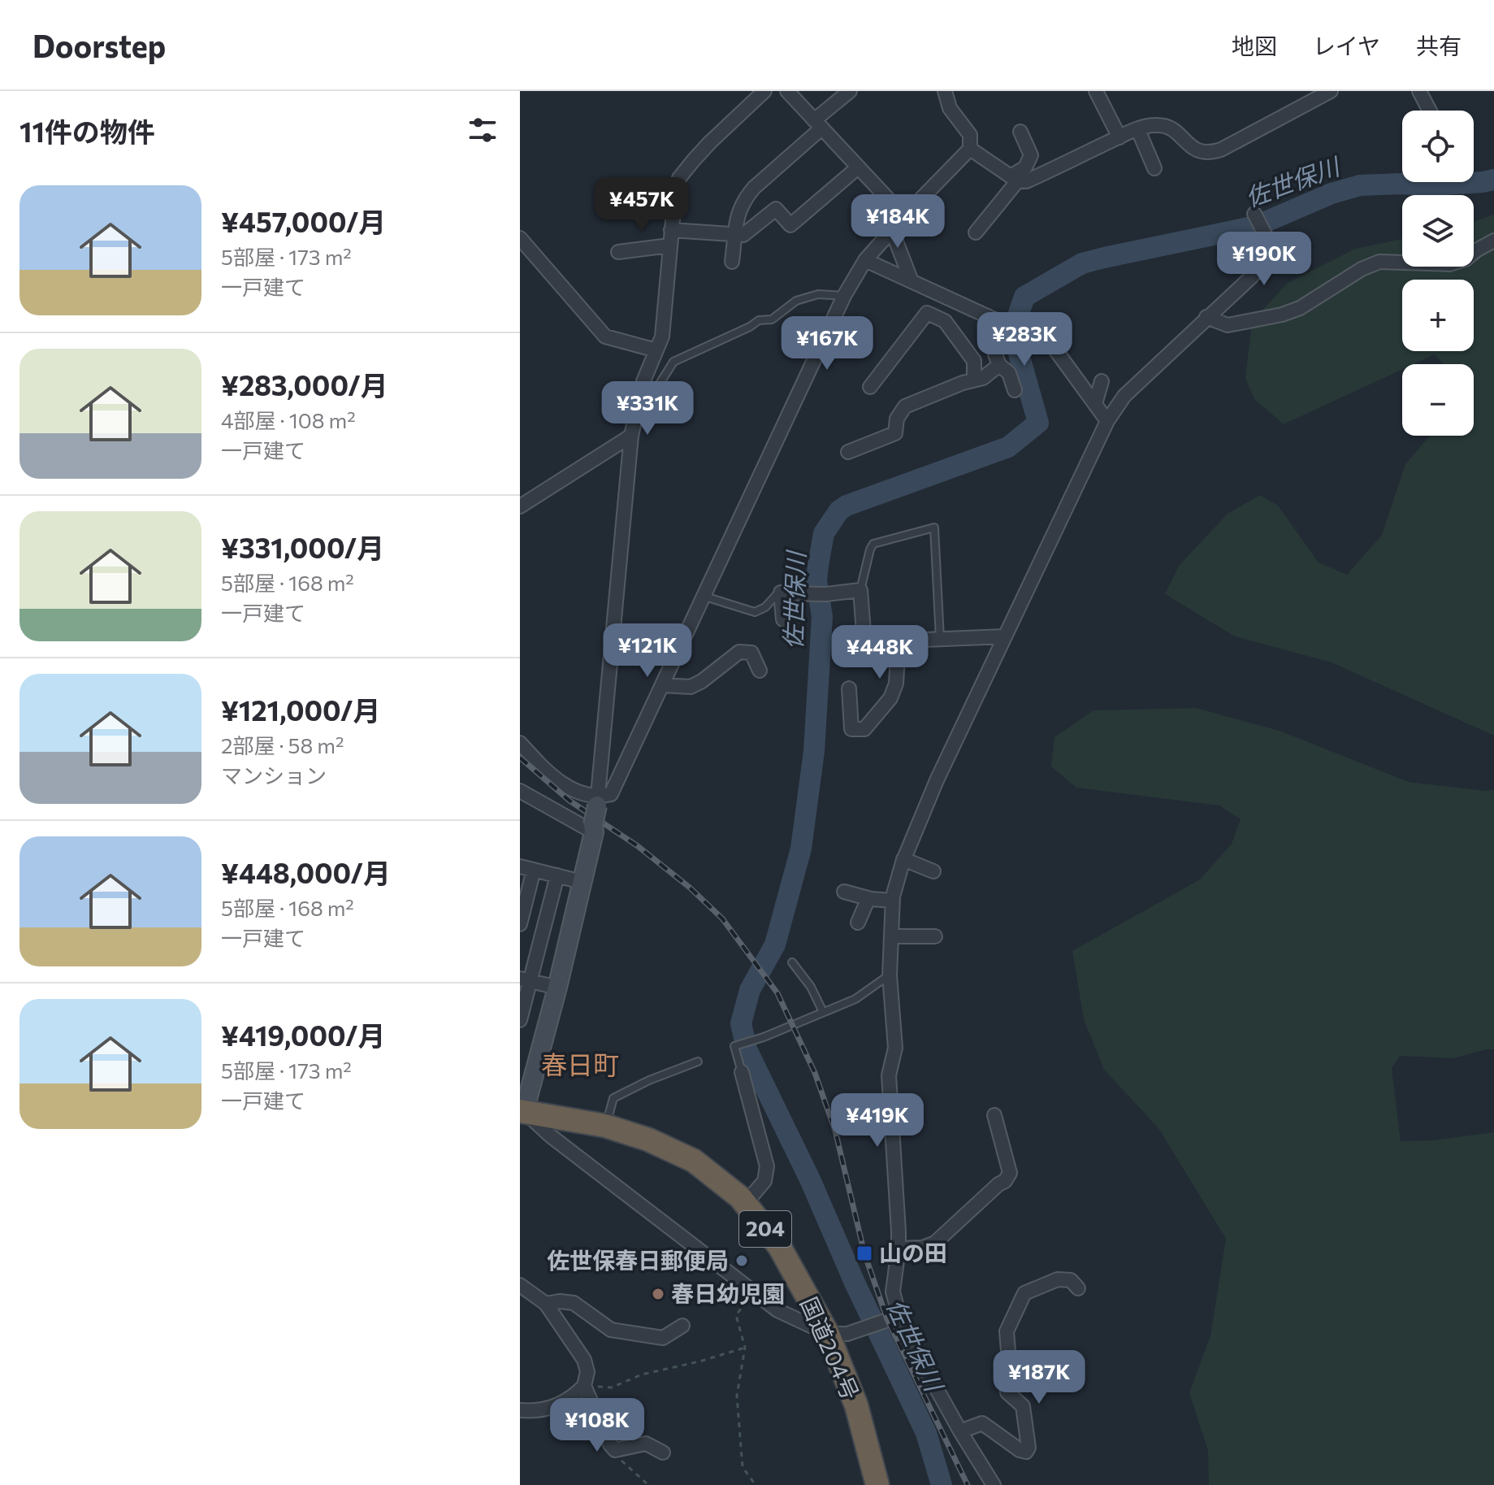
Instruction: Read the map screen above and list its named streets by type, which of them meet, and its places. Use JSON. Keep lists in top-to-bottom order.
{
  "streets": {
    "highway": ["204", "国道204号"]
  },
  "districts": ["春日町"],
  "water": ["佐世保川"],
  "places": {
    "transit": ["山の田"],
    "other": ["佐世保春日郵便局", "春日幼児園"]
  },
  "page": {
    "header": "Doorstep",
    "nav": ["地図", "レイヤ", "共有"],
    "heading": "11件の物件",
    "map_buttons": ["+", "−"],
    "list": [
      {
        "name": "¥457,000/月",
        "note": "5部屋 · 173 m² · 一戸建て"
      },
      {
        "name": "¥283,000/月",
        "note": "4部屋 · 108 m² · 一戸建て"
      },
      {
        "name": "¥331,000/月",
        "note": "5部屋 · 168 m² · 一戸建て"
      },
      {
        "name": "¥121,000/月",
        "note": "2部屋 · 58 m² · マンション"
      },
      {
        "name": "¥448,000/月",
        "note": "5部屋 · 168 m² · 一戸建て"
      },
      {
        "name": "¥419,000/月",
        "note": "5部屋 · 173 m² · 一戸建て"
      }
    ],
    "price": [
      "¥457K",
      "¥184K",
      "¥190K",
      "¥283K",
      "¥167K",
      "¥331K",
      "¥121K",
      "¥448K",
      "¥419K",
      "¥187K",
      "¥108K"
    ]
  }
}
